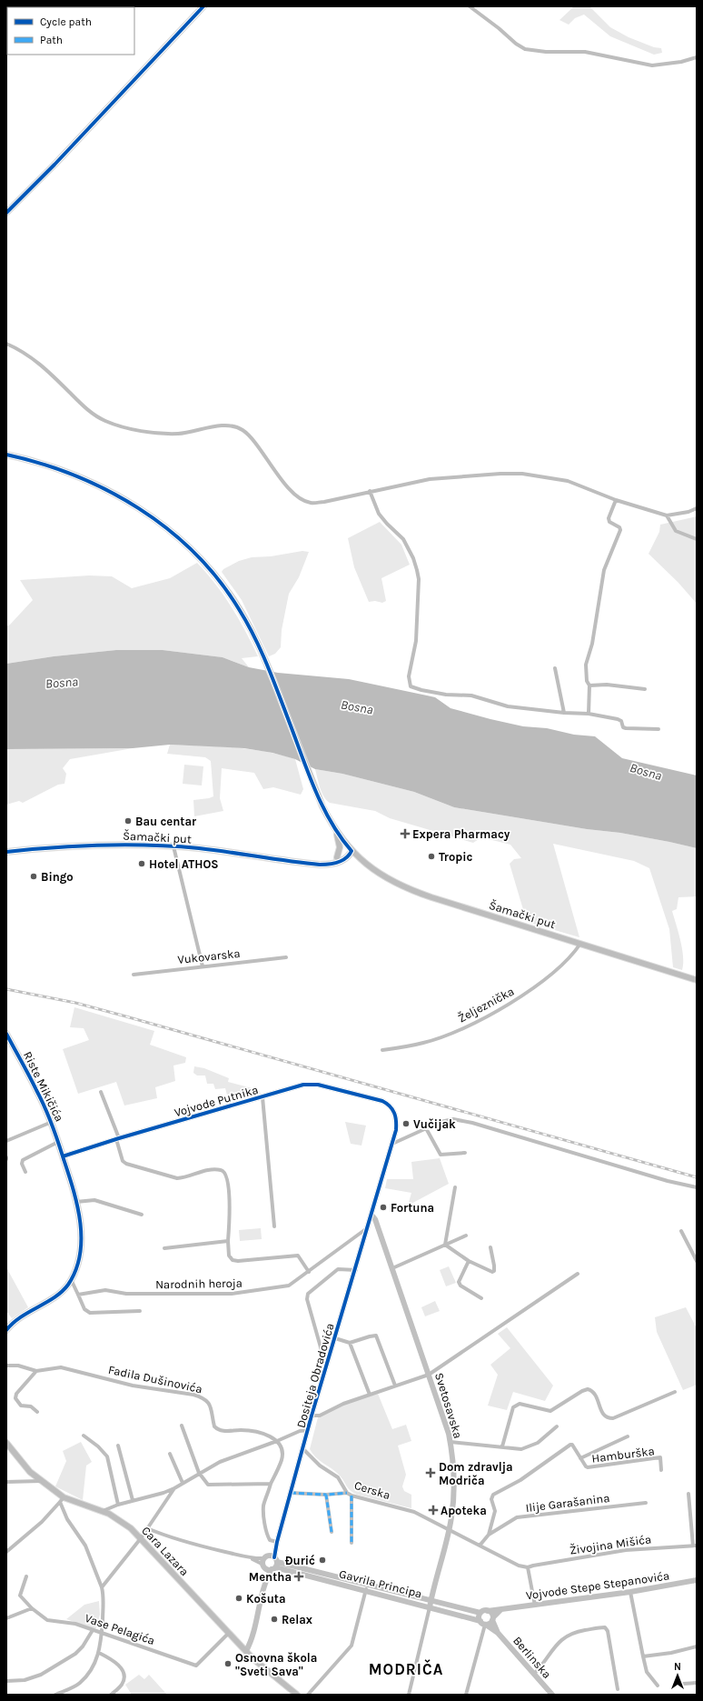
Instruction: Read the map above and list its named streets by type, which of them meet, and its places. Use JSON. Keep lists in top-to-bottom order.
{
  "streets": {
    "main road": ["Šamački put", "Riste Mikičića", "Cara Lazara"],
    "street": [
      "Vukovarska",
      "Željeznička",
      "Vojvode Putnika",
      "Narodnih heroja",
      "Dositeja Obradovića",
      "Fadila Dušinovića",
      "Svetosavska",
      "Hamburška",
      "Cerska",
      "Ilije Garašanina",
      "Živojina Mišića",
      "Gavrila Principa",
      "Vojvode Stepe Stepanovića",
      "Vase Pelagića",
      "Berlinska"
    ]
  },
  "crossings": [
    ["Šamački put", "Željeznička"],
    ["Riste Mikičića", "Vojvode Putnika"],
    ["Vojvode Putnika", "Dositeja Obradovića"],
    ["Narodnih heroja", "Dositeja Obradovića"],
    ["Dositeja Obradovića", "Svetosavska"],
    ["Dositeja Obradovića", "Cerska"],
    ["Dositeja Obradovića", "Cara Lazara"],
    ["Dositeja Obradovića", "Gavrila Principa"],
    ["Svetosavska", "Cerska"],
    ["Svetosavska", "Gavrila Principa"],
    ["Hamburška", "Ilije Garašanina"],
    ["Cara Lazara", "Vase Pelagića"],
    ["Gavrila Principa", "Vojvode Stepe Stepanovića"],
    ["Gavrila Principa", "Berlinska"],
    ["Vojvode Stepe Stepanovića", "Berlinska"]
  ],
  "districts": ["MODRIČA"],
  "water": ["Bosna"],
  "places": {
    "other": [
      "Bau centar",
      "Tropic",
      "Hotel ATHOS",
      "Bingo",
      "Vučijak",
      "Fortuna",
      "Đurić",
      "Košuta",
      "Relax",
      "Osnovna škola \"Sveti Sava\""
    ],
    "health": [
      "Expera Pharmacy",
      "Dom zdravlja Modriča",
      "Apoteka",
      "Mentha"
    ]
  },
  "legend": ["Cycle path", "Path"],
  "north": "top"
}
